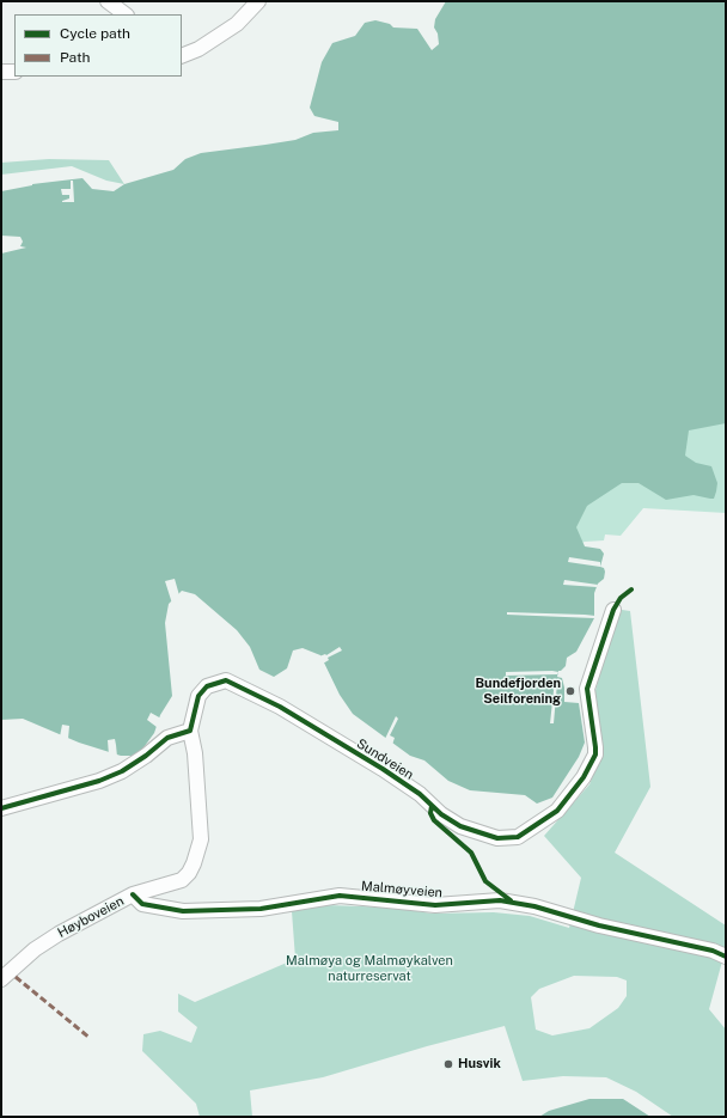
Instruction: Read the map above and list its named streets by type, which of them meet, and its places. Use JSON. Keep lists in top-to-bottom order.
{
  "streets": {
    "street": ["Sundveien", "Malmøyveien", "Høyboveien"]
  },
  "crossings": [
    ["Sundveien", "Høyboveien"],
    ["Malmøyveien", "Høyboveien"]
  ],
  "parks": ["Malmøya og Malmøykalven naturreservat"],
  "places": ["Bundefjorden Seilforening", "Husvik"],
  "legend": ["Cycle path", "Path"]
}
